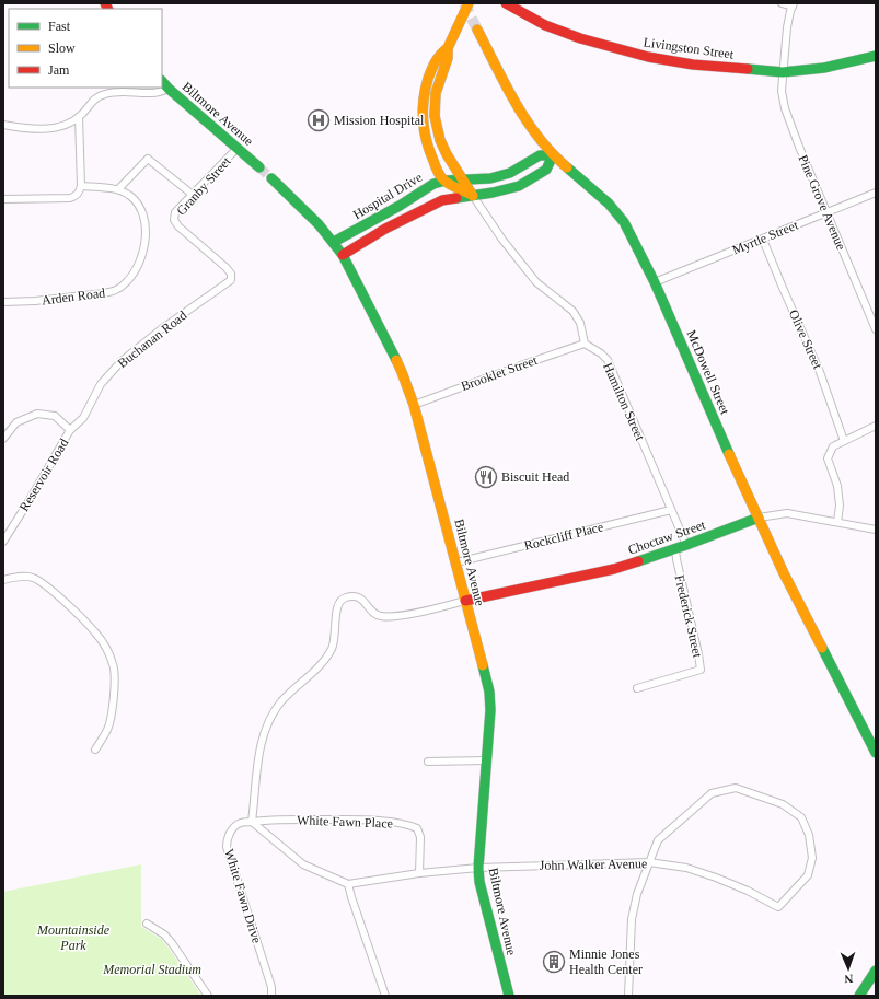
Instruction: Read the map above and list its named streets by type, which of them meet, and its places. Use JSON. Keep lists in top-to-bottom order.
{
  "streets": {
    "main road": [
      "Livingston Street",
      "Biltmore Avenue",
      "Hospital Drive",
      "McDowell Street",
      "Choctaw Street"
    ],
    "street": [
      "Granby Street",
      "Pine Grove Avenue",
      "Myrtle Street",
      "Arden Road",
      "Buchanan Road",
      "Olive Street",
      "Brooklet Street",
      "Hamilton Street",
      "Reservoir Road",
      "Rockcliff Place",
      "Frederick Street",
      "White Fawn Place",
      "John Walker Avenue",
      "White Fawn Drive"
    ]
  },
  "crossings": [
    ["Livingston Street", "Pine Grove Avenue"],
    ["Biltmore Avenue", "Granby Street"],
    ["Biltmore Avenue", "Hospital Drive"],
    ["Biltmore Avenue", "Brooklet Street"],
    ["Biltmore Avenue", "Rockcliff Place"],
    ["Biltmore Avenue", "Choctaw Street"],
    ["Biltmore Avenue", "John Walker Avenue"],
    ["Granby Street", "Buchanan Road"],
    ["Hospital Drive", "McDowell Street"],
    ["Pine Grove Avenue", "Myrtle Street"],
    ["Myrtle Street", "Olive Street"],
    ["Myrtle Street", "McDowell Street"],
    ["Buchanan Road", "Reservoir Road"],
    ["McDowell Street", "Choctaw Street"],
    ["Brooklet Street", "Hamilton Street"],
    ["Hamilton Street", "Rockcliff Place"],
    ["Hamilton Street", "Choctaw Street"],
    ["Choctaw Street", "Frederick Street"],
    ["White Fawn Place", "White Fawn Drive"]
  ],
  "parks": ["Mountainside Park", "Memorial Stadium"],
  "places": {
    "hospital": ["Mission Hospital"],
    "restaurant": ["Biscuit Head"],
    "building": ["Minnie Jones Health Center"]
  },
  "legend": ["Fast", "Slow", "Jam"],
  "north": "bottom"
}
